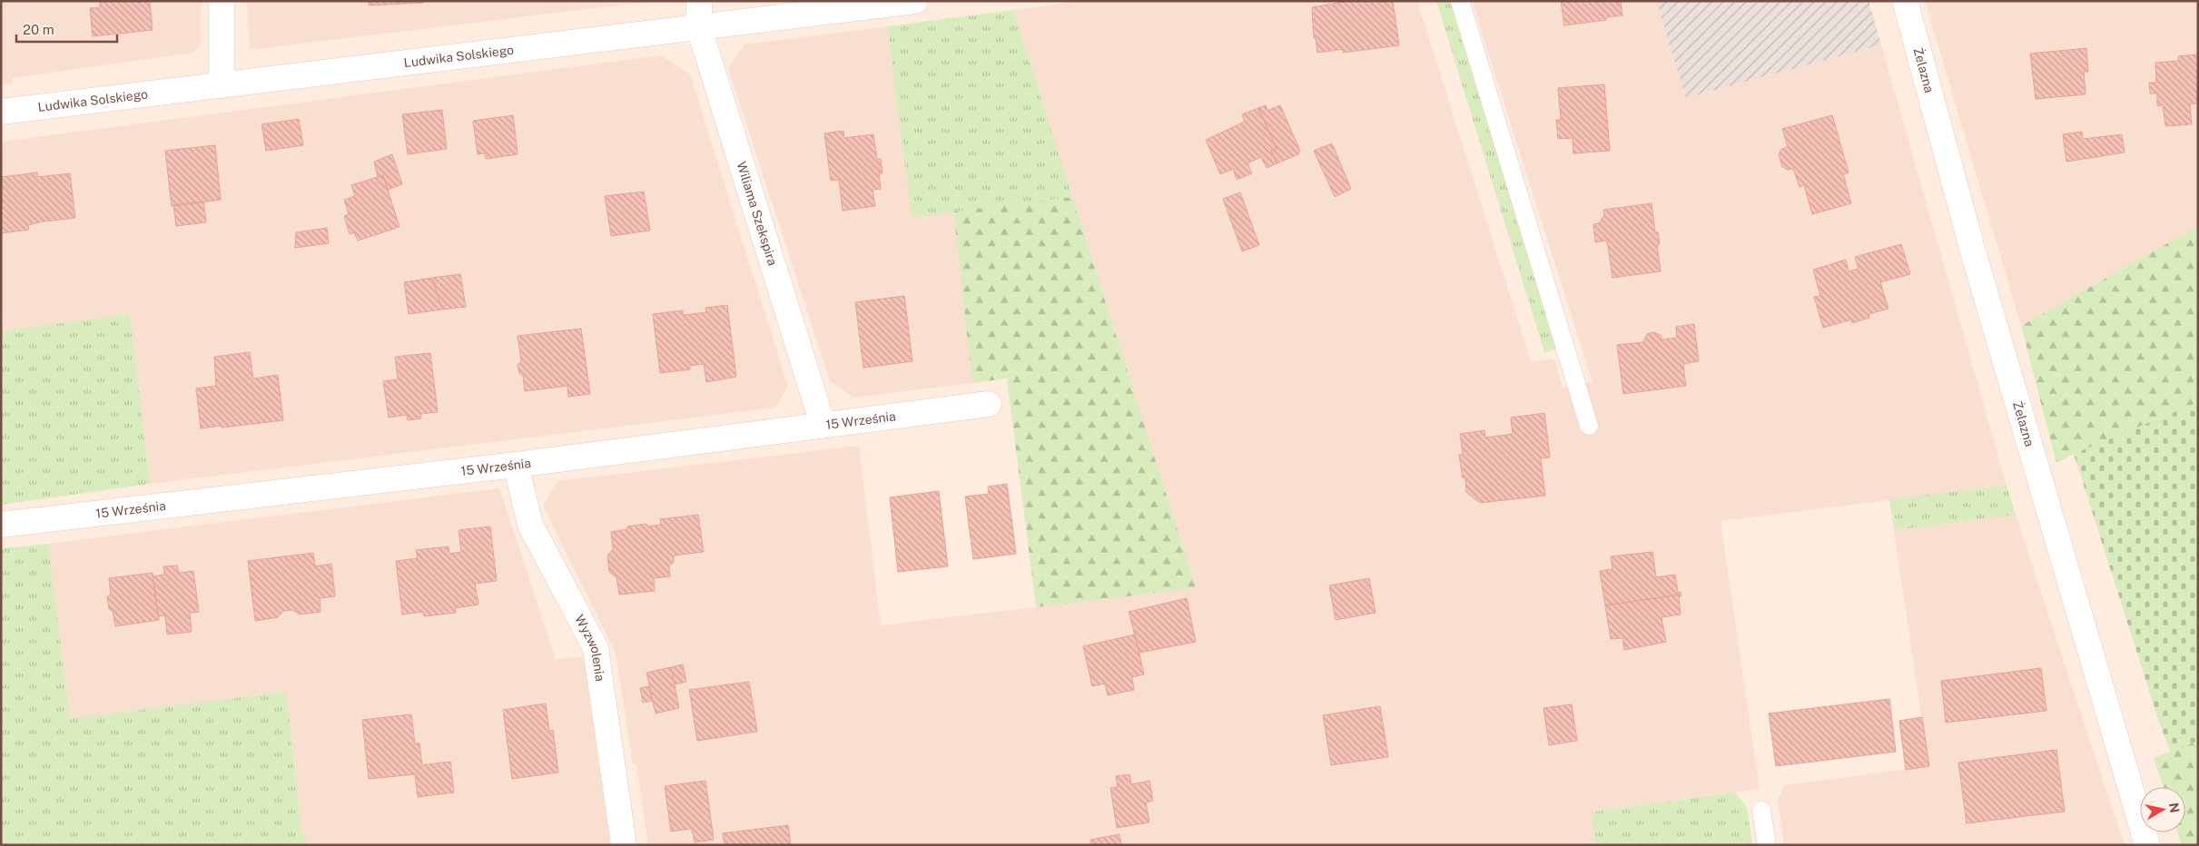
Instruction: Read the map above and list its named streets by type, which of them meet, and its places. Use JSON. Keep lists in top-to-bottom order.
{
  "streets": {
    "street": [
      "Ludwika Solskiego",
      "Żelazna",
      "Wiliama Szekspira",
      "15 Września",
      "Wyzwolenia"
    ]
  },
  "crossings": [
    ["Ludwika Solskiego", "Wiliama Szekspira"],
    ["Wiliama Szekspira", "15 Września"],
    ["15 Września", "Wyzwolenia"]
  ],
  "scale_bar": "20 m",
  "north": "right"
}
